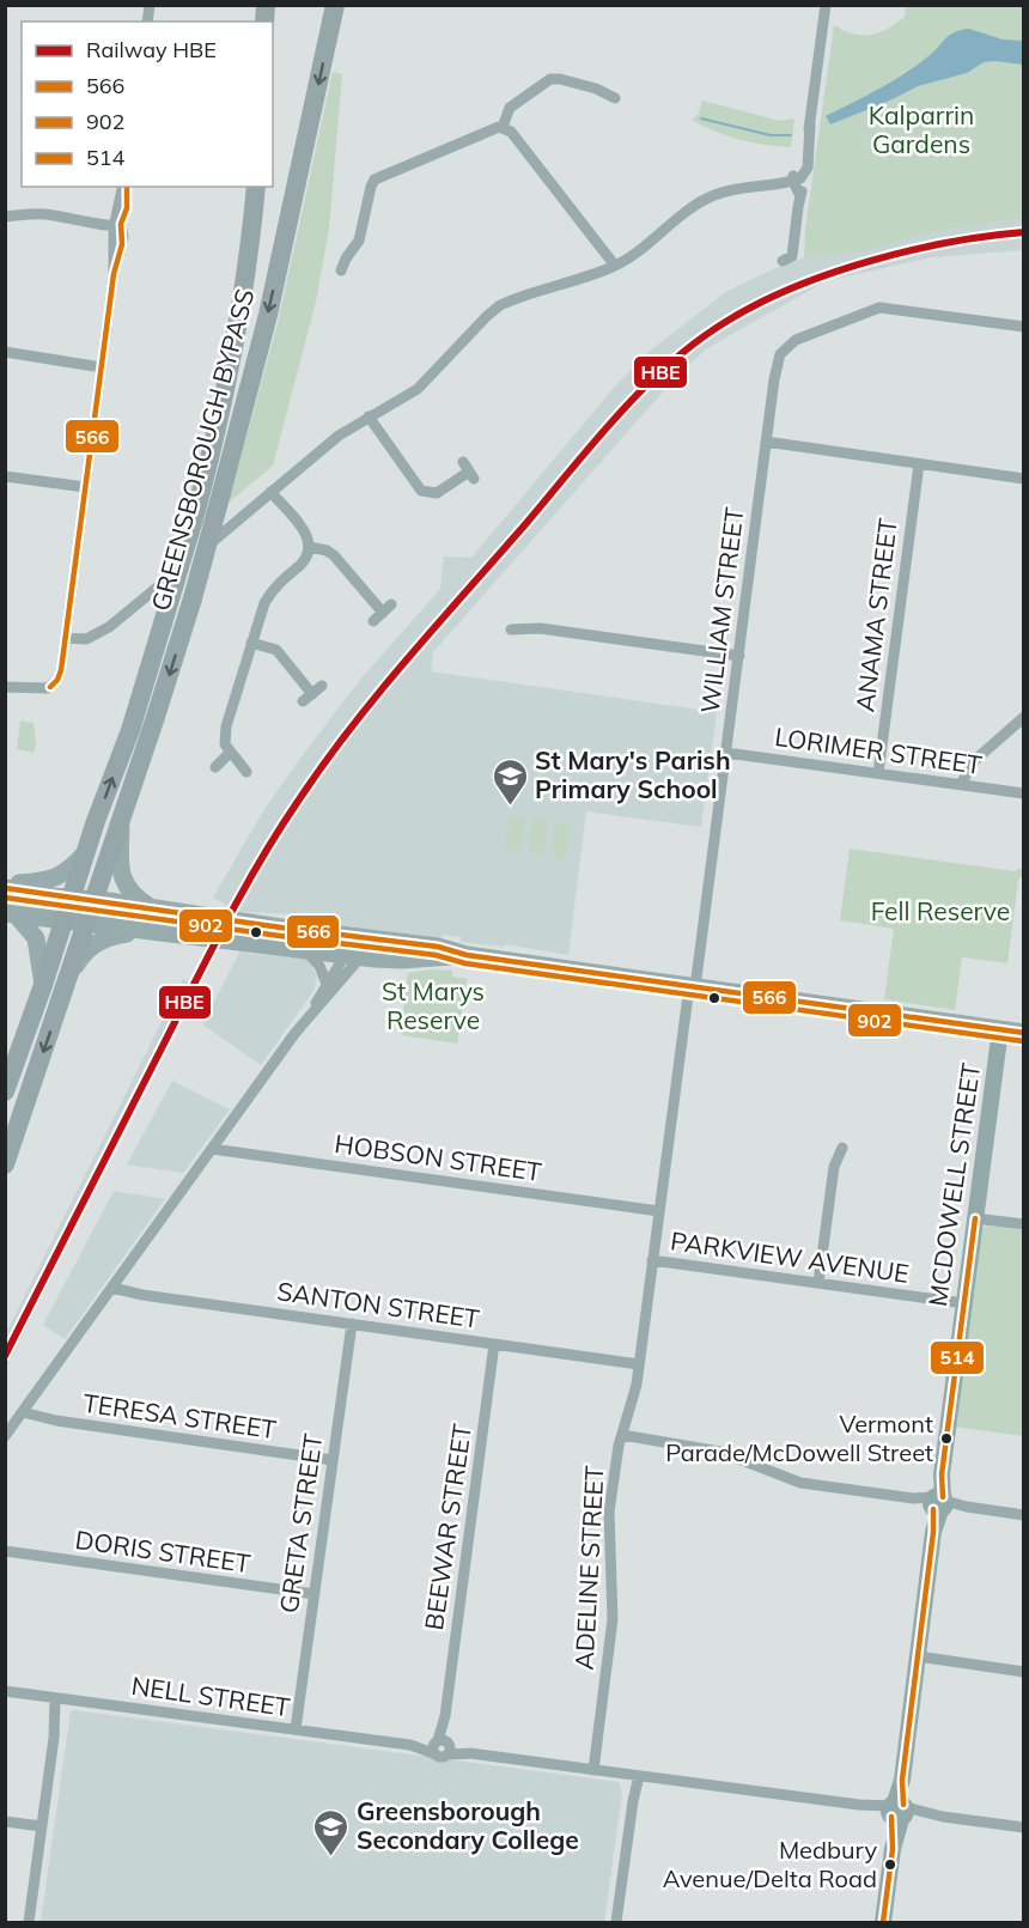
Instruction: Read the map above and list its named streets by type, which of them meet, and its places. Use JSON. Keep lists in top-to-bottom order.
{
  "streets": {
    "highway": ["GREENSBOROUGH BYPASS"],
    "street": [
      "WILLIAM STREET",
      "ANAMA STREET",
      "LORIMER STREET",
      "HOBSON STREET",
      "MCDOWELL STREET",
      "PARKVIEW AVENUE",
      "SANTON STREET",
      "TERESA STREET",
      "GRETA STREET",
      "BEEWAR STREET",
      "DORIS STREET",
      "ADELINE STREET",
      "NELL STREET"
    ]
  },
  "crossings": [
    ["WILLIAM STREET", "LORIMER STREET"],
    ["WILLIAM STREET", "ADELINE STREET"],
    ["ANAMA STREET", "LORIMER STREET"],
    ["HOBSON STREET", "ADELINE STREET"],
    ["MCDOWELL STREET", "PARKVIEW AVENUE"],
    ["MCDOWELL STREET", "NELL STREET"],
    ["PARKVIEW AVENUE", "ADELINE STREET"],
    ["SANTON STREET", "GRETA STREET"],
    ["SANTON STREET", "BEEWAR STREET"],
    ["SANTON STREET", "ADELINE STREET"],
    ["TERESA STREET", "GRETA STREET"],
    ["GRETA STREET", "DORIS STREET"],
    ["GRETA STREET", "NELL STREET"],
    ["BEEWAR STREET", "NELL STREET"],
    ["ADELINE STREET", "NELL STREET"]
  ],
  "parks": ["Kalparrin Gardens", "Fell Reserve", "St Marys Reserve"],
  "places": {
    "school or university": ["St Mary's Parish Primary School", "Greensborough Secondary College"],
    "other": ["Vermont Parade/McDowell Street", "Medbury Avenue/Delta Road"]
  },
  "lines": [
    "transit line 566",
    "rail line HBE",
    "transit line 902",
    "transit line 514"
  ],
  "legend": [
    "Railway HBE",
    "566",
    "902",
    "514"
  ]
}
